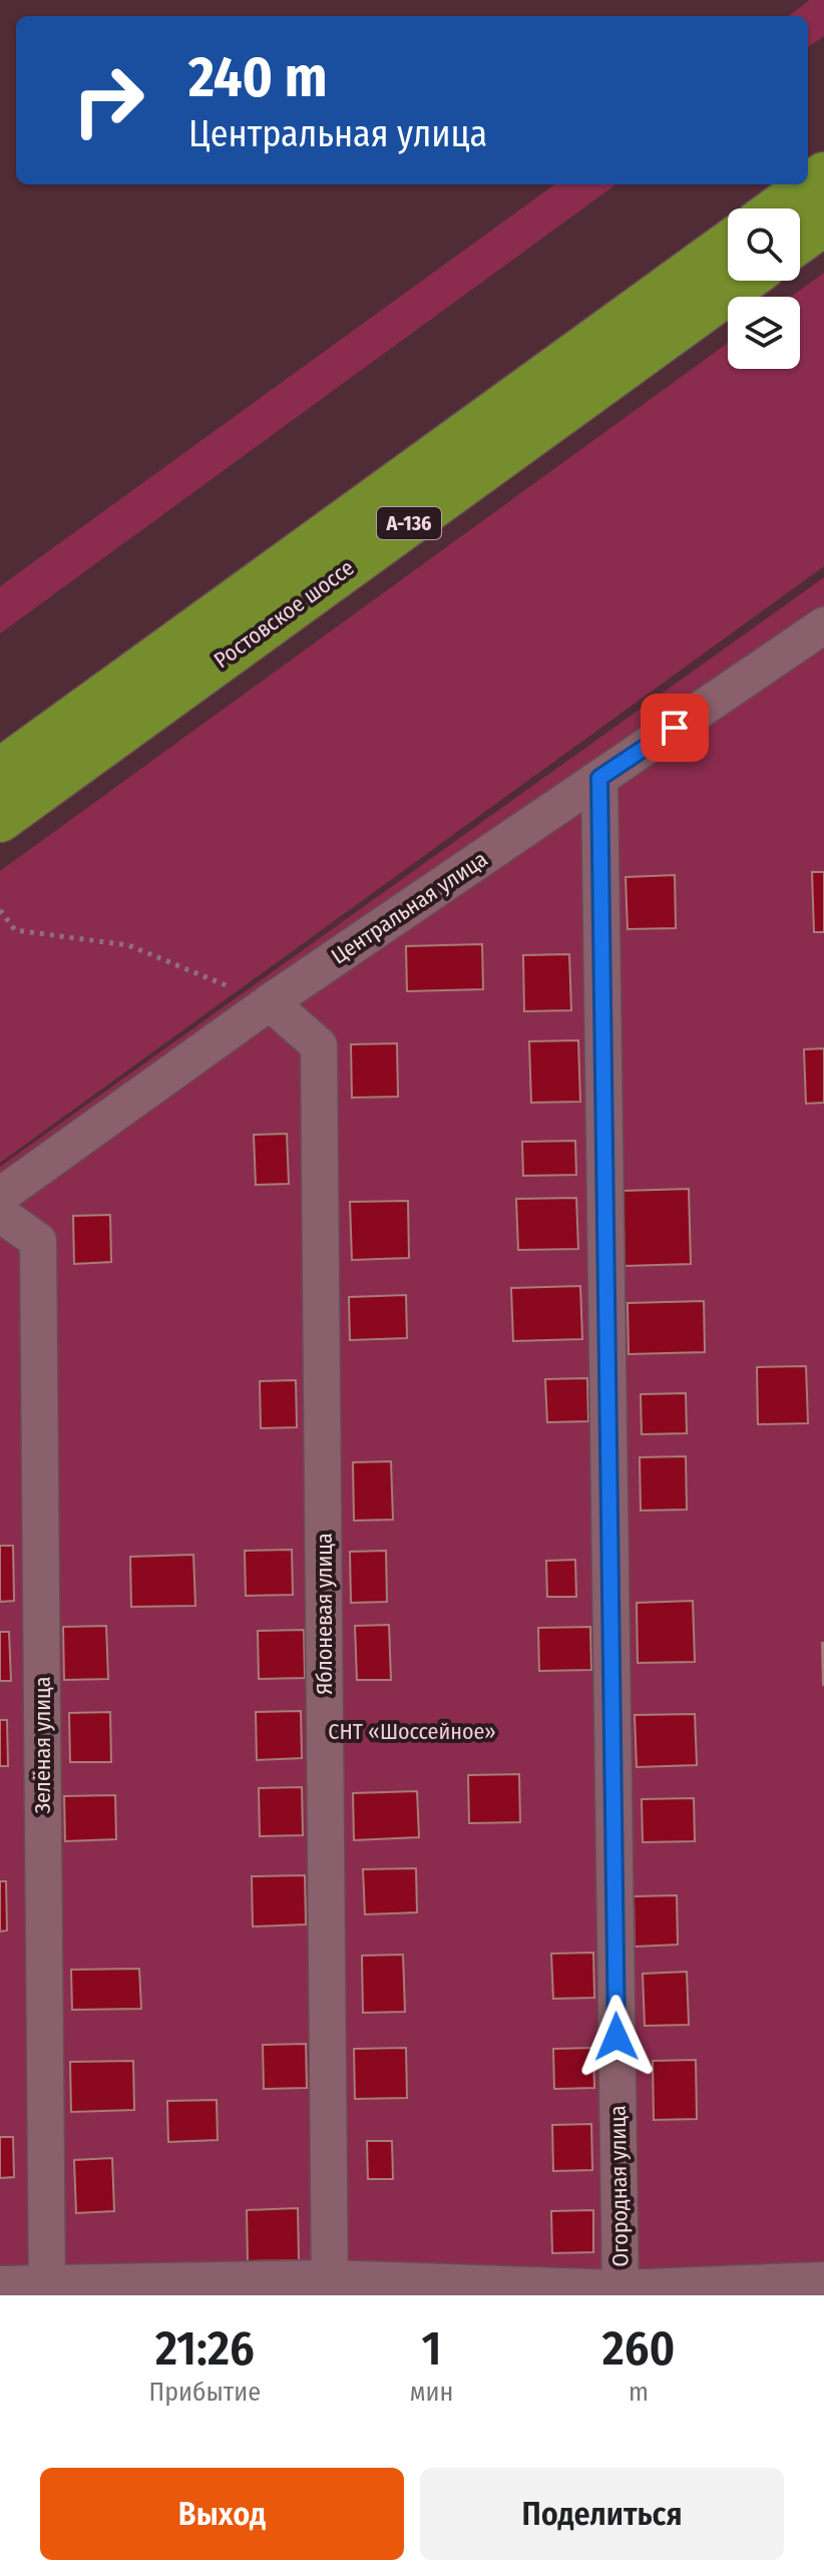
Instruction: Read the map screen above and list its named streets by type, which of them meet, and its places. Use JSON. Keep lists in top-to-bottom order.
{
  "streets": {
    "highway": ["А-136", "Ростовское шоссе"],
    "street": [
      "Центральная улица",
      "Яблоневая улица",
      "Зелёная улица",
      "Огородная улица"
    ]
  },
  "crossings": [
    ["Центральная улица", "Яблоневая улица"],
    ["Центральная улица", "Огородная улица"]
  ],
  "parks": ["СНТ «Шоссейное»"],
  "page": {
    "turn": ["240 m", "Центральная улица"],
    "eta": [
      "21:26",
      "Прибытие",
      "1",
      "мин",
      "260",
      "m"
    ],
    "buttons": ["Выход", "Поделиться"]
  }
}
